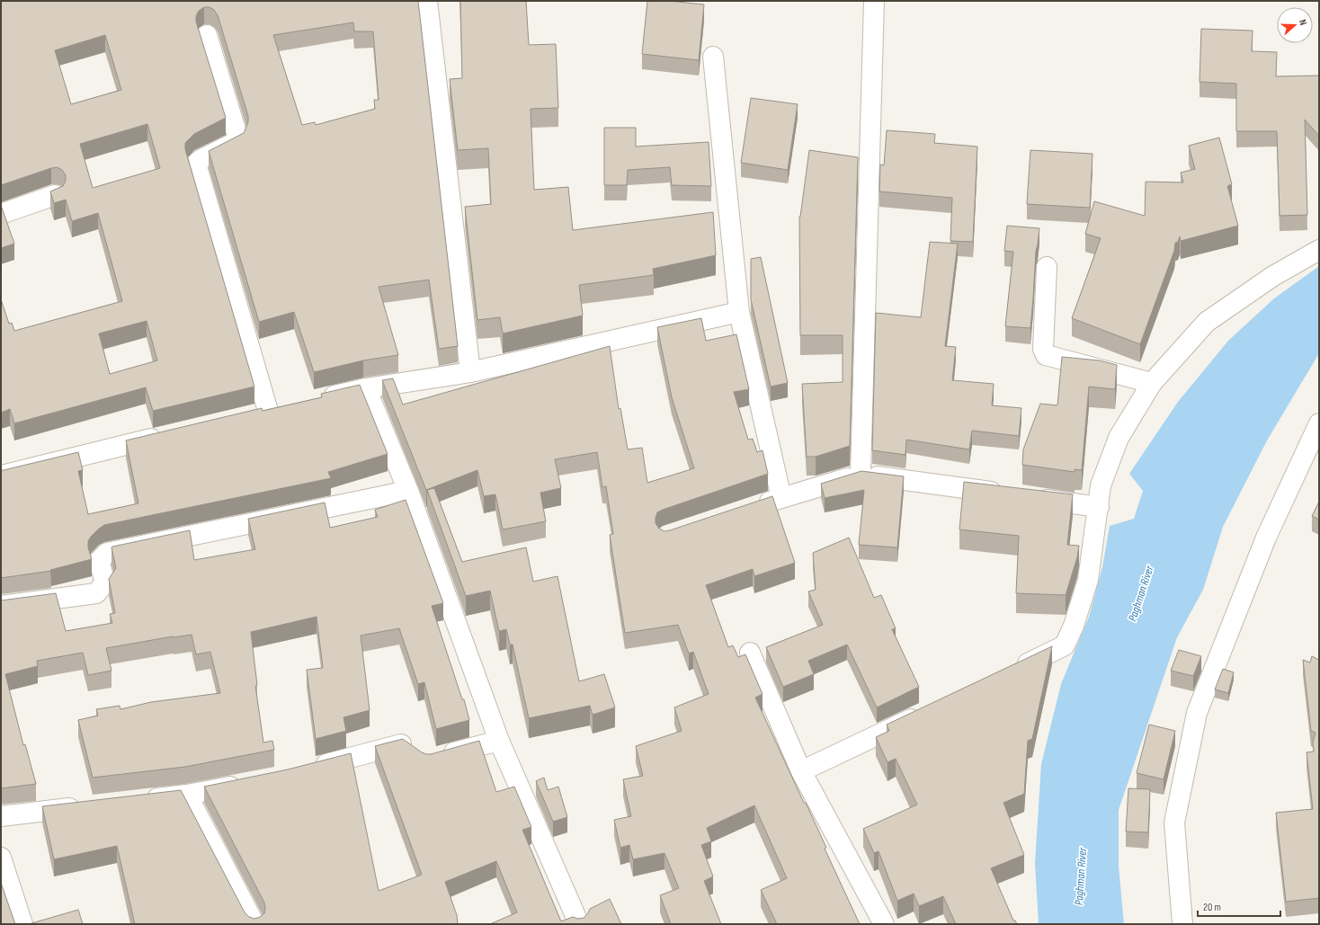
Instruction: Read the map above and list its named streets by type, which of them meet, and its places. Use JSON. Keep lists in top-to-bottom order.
{
  "water": ["Paghman River"],
  "scale_bar": "20 m",
  "north": "right"
}
